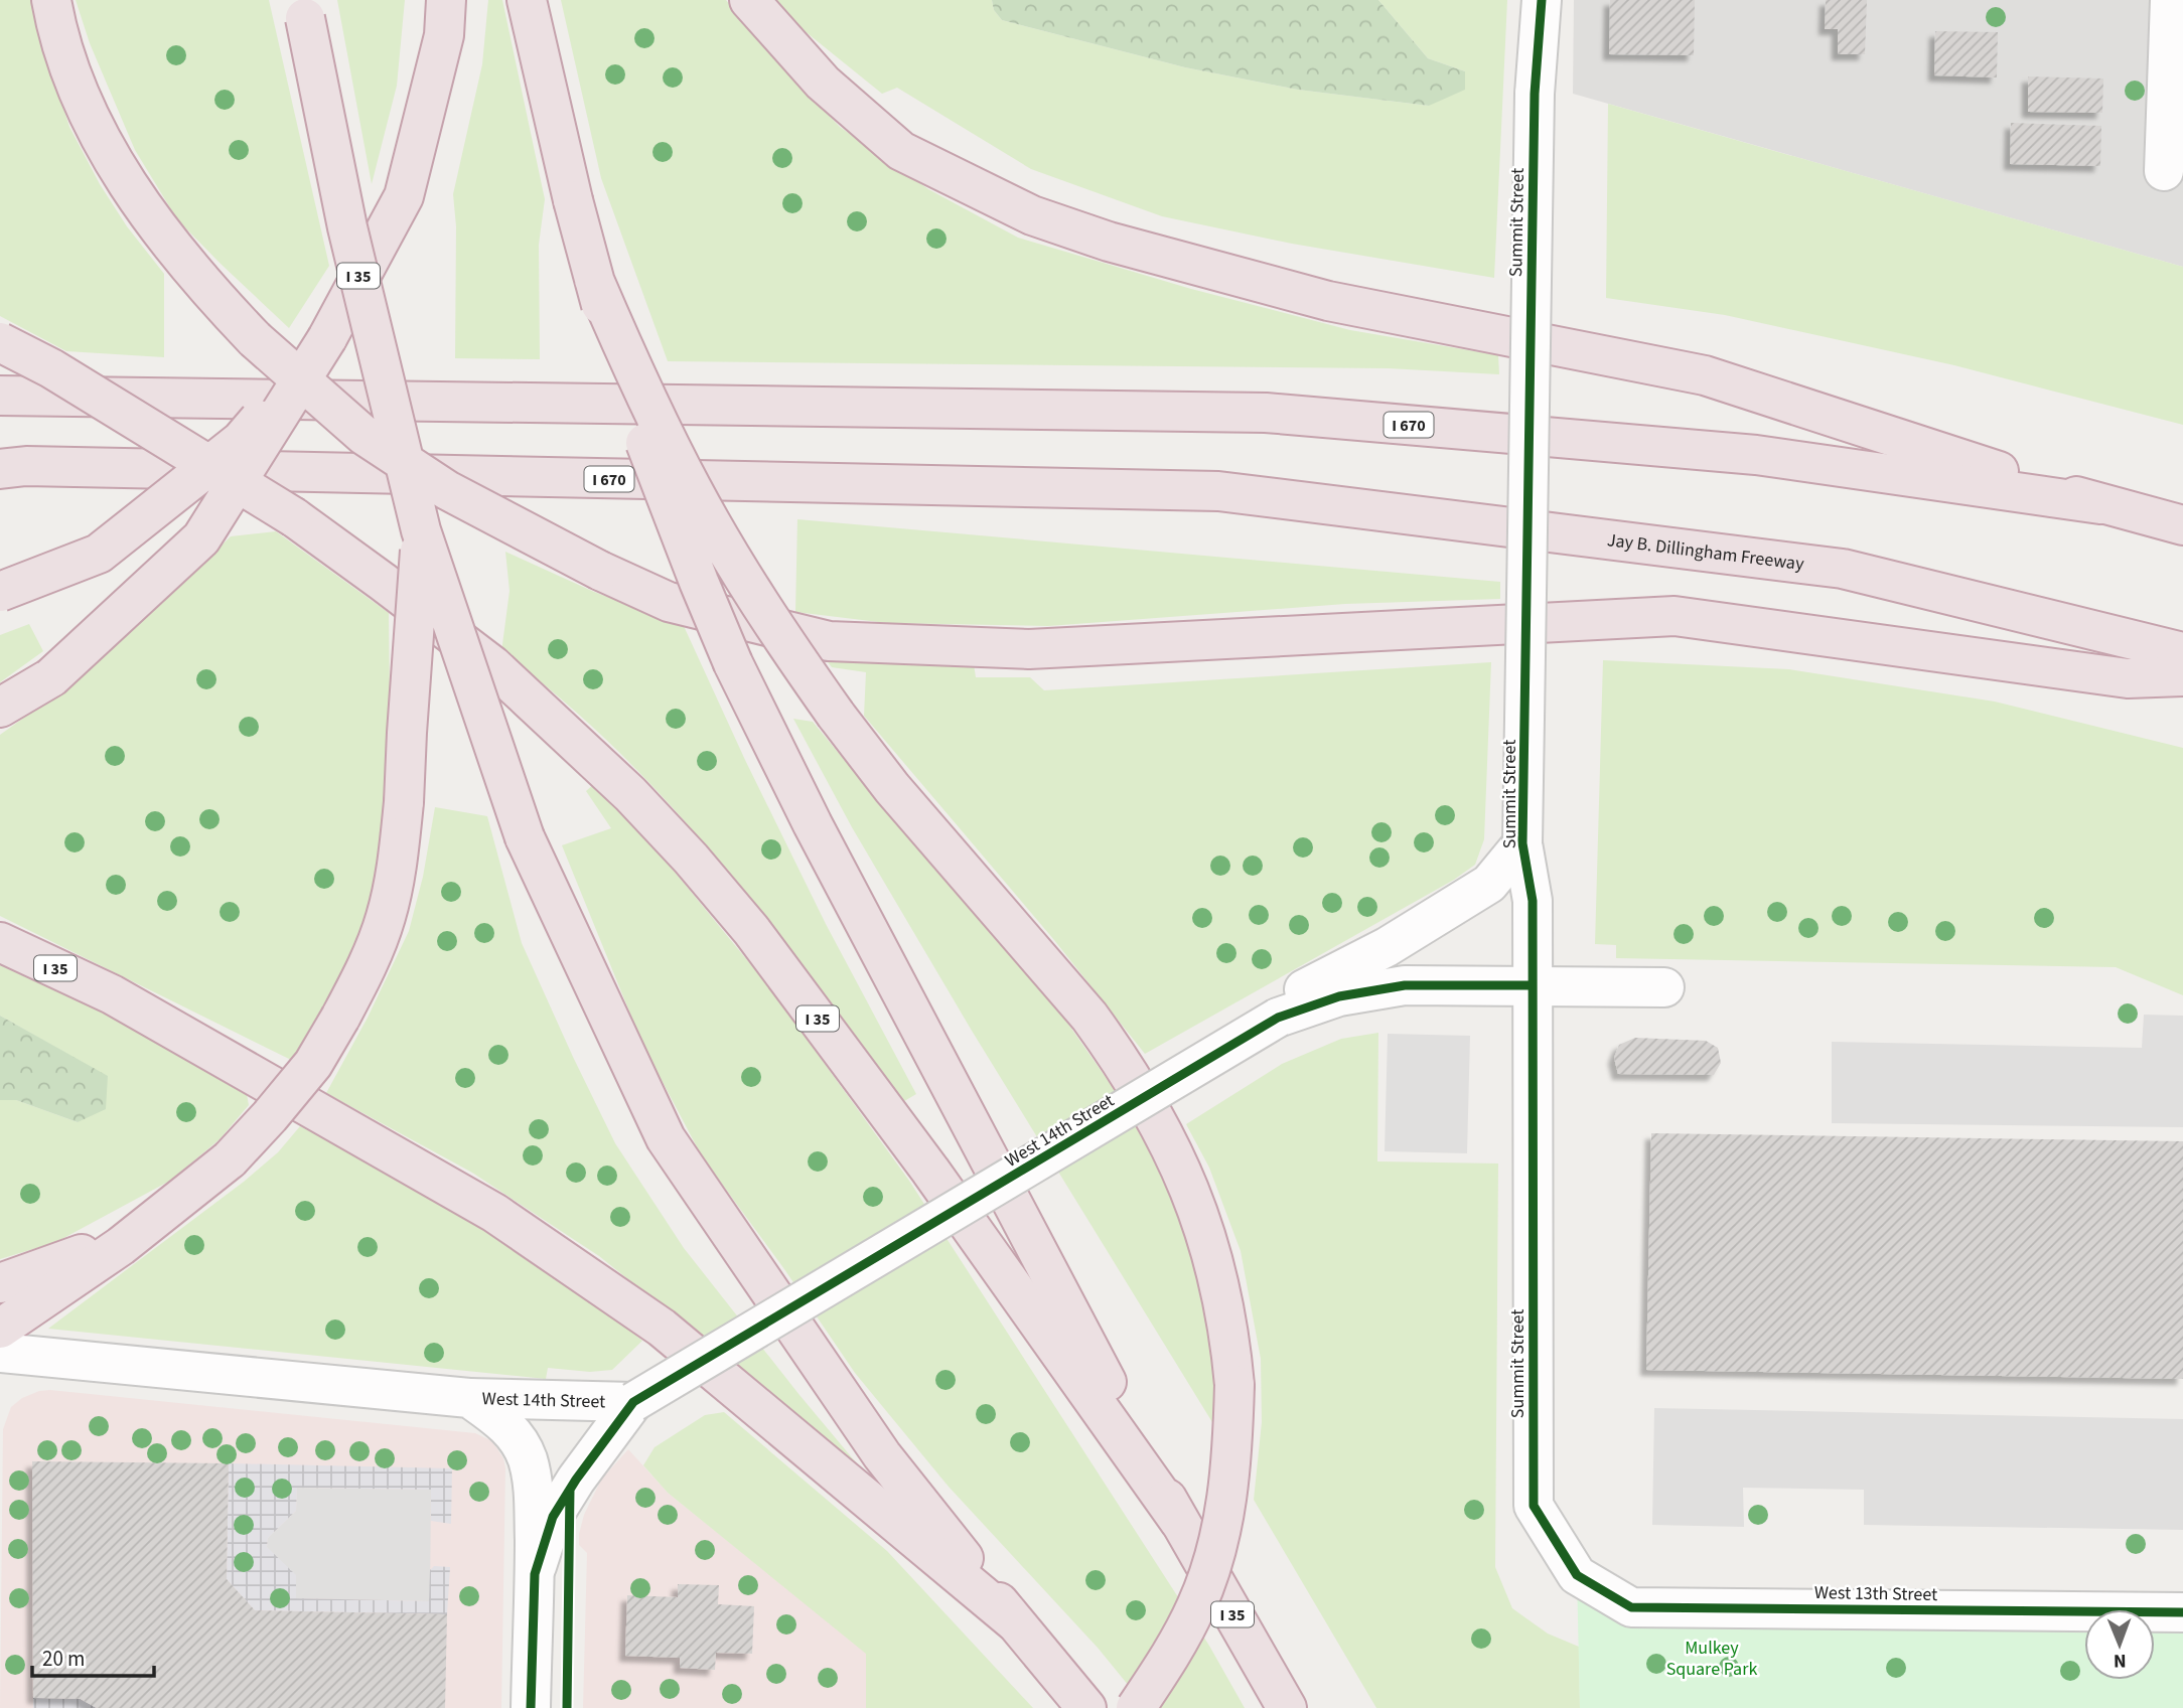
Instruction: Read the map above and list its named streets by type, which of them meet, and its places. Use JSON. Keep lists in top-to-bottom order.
{
  "streets": {
    "highway": ["I 35", "I 670", "Jay B. Dillingham Freeway"],
    "street": ["Summit Street", "West 14th Street", "West 13th Street"]
  },
  "crossings": [
    ["Summit Street", "West 14th Street"],
    ["Summit Street", "West 13th Street"]
  ],
  "parks": ["Mulkey Square Park"],
  "scale_bar": "20 m",
  "north": "bottom"
}
